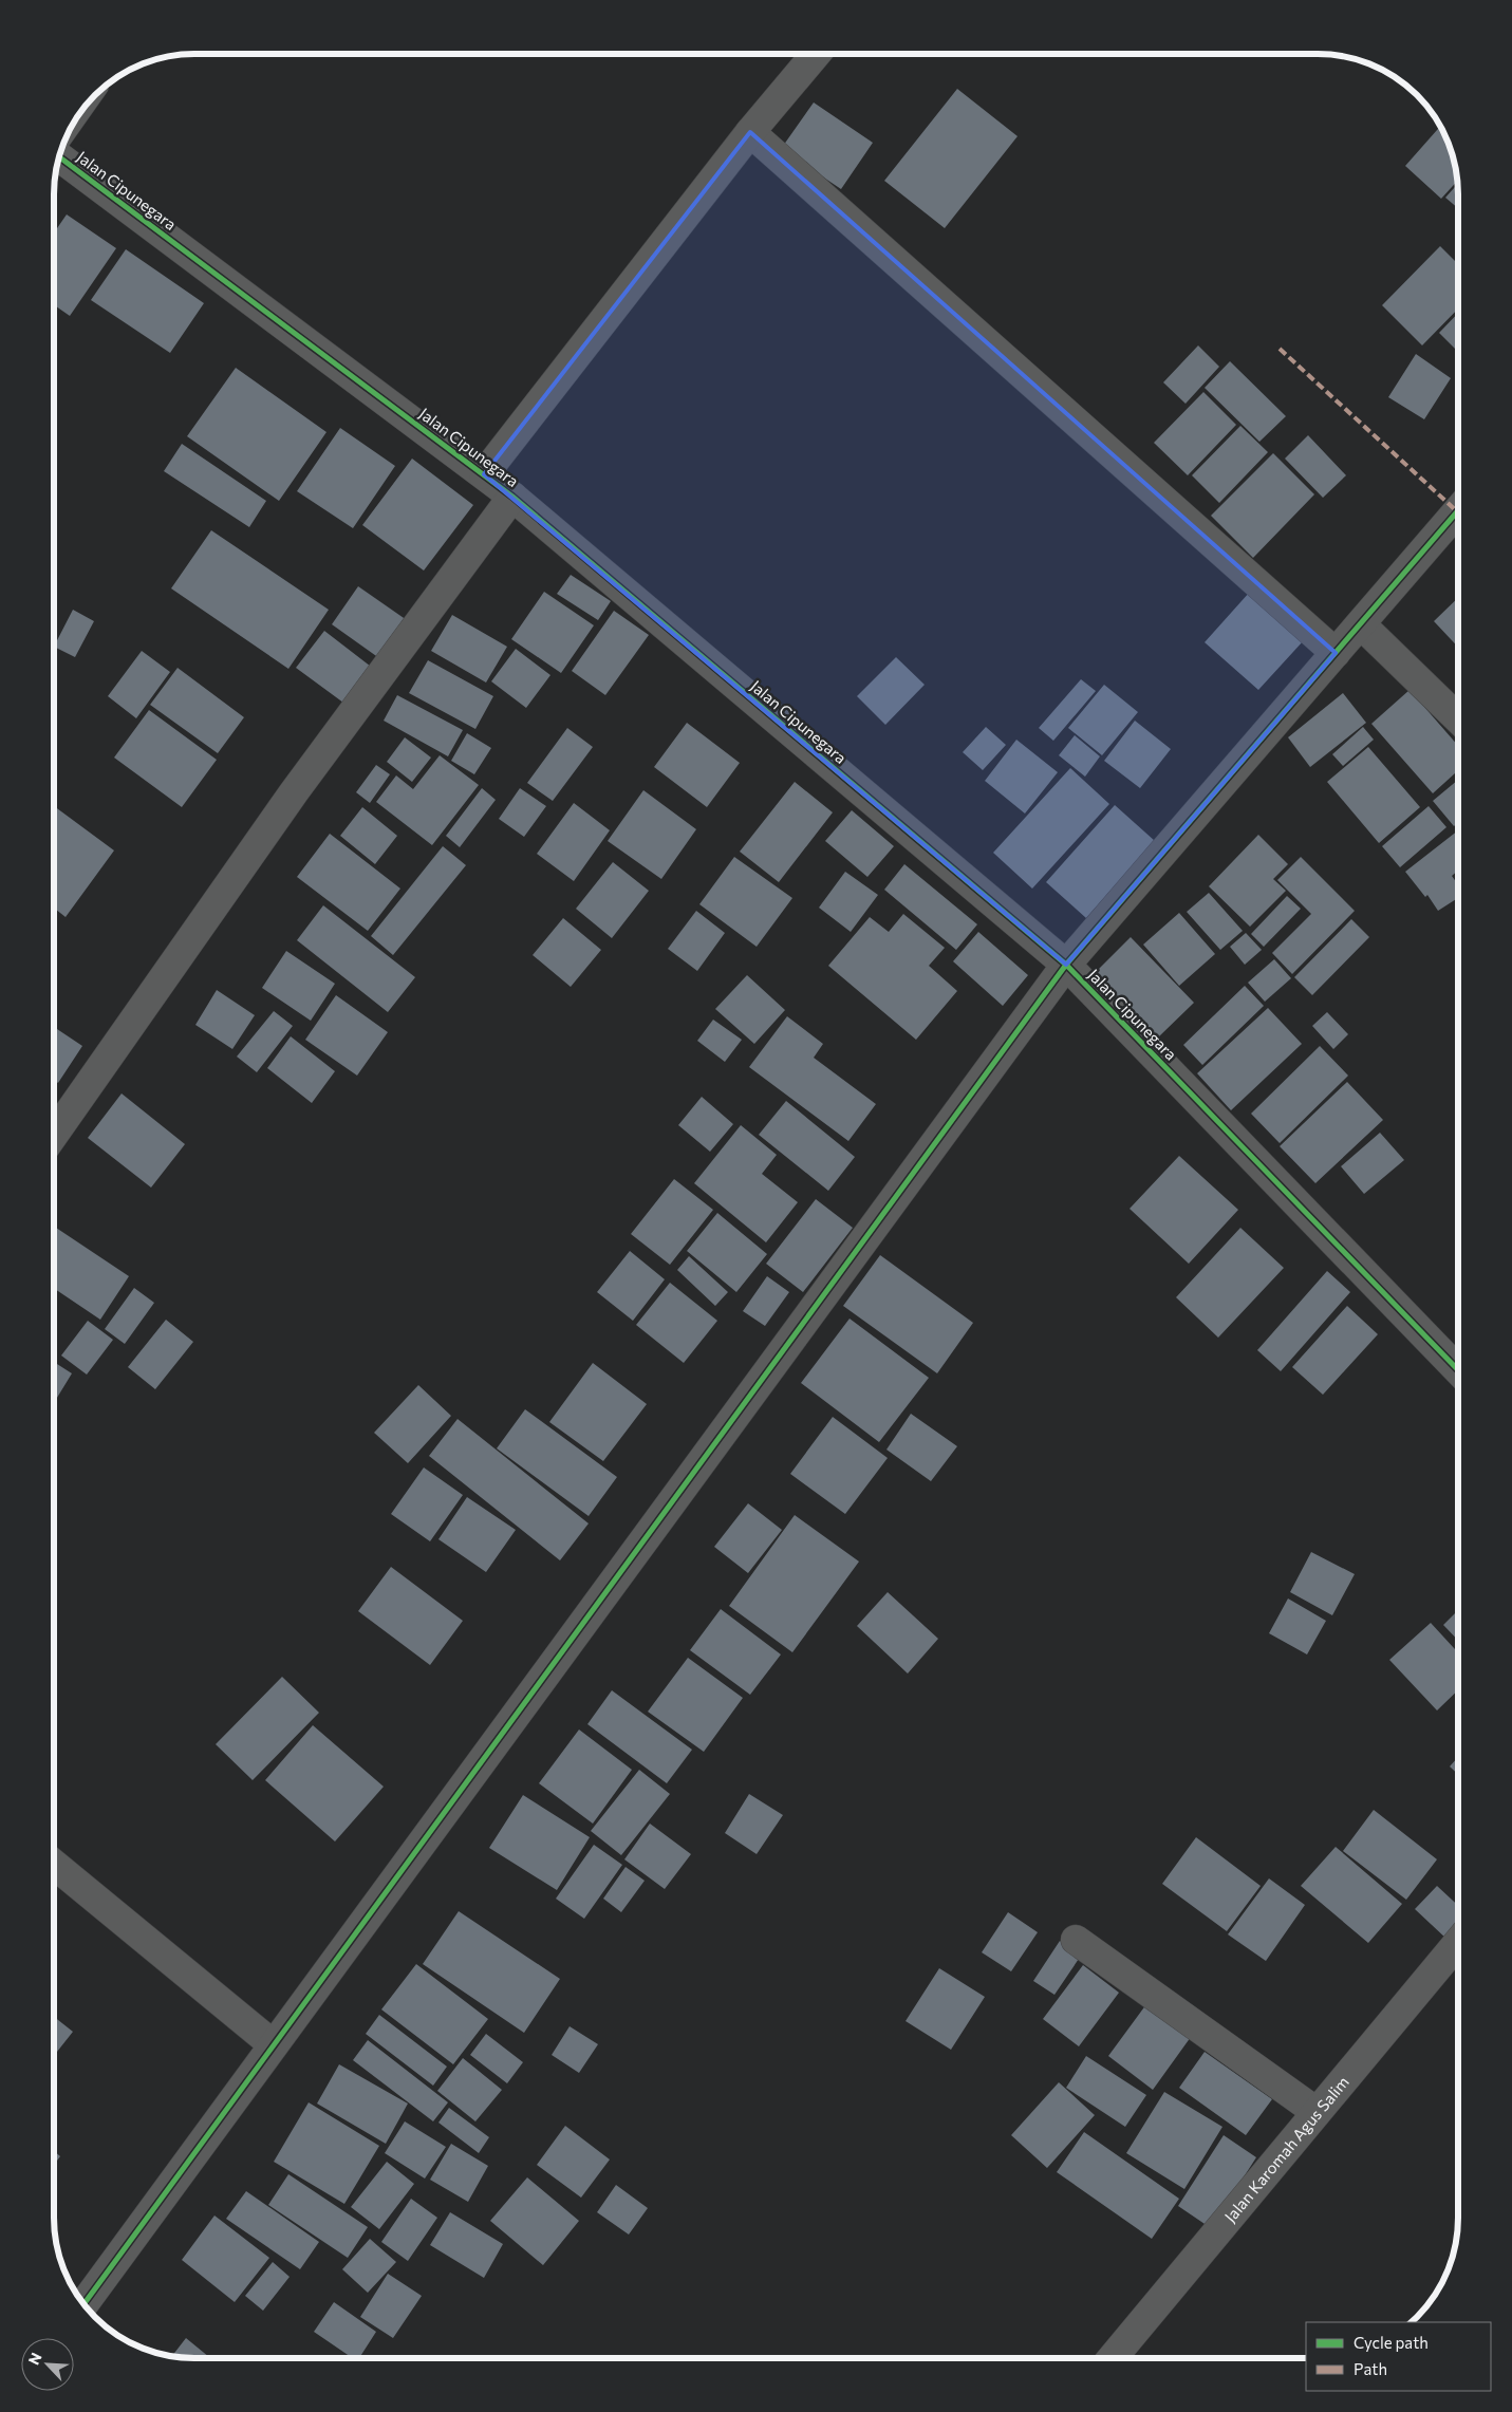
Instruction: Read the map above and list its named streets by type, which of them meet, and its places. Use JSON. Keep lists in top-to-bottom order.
{
  "streets": {
    "street": ["Jalan Cipunegara", "Jalan Karomah Agus Salim"]
  },
  "legend": ["Cycle path", "Path"],
  "north": "top left"
}
